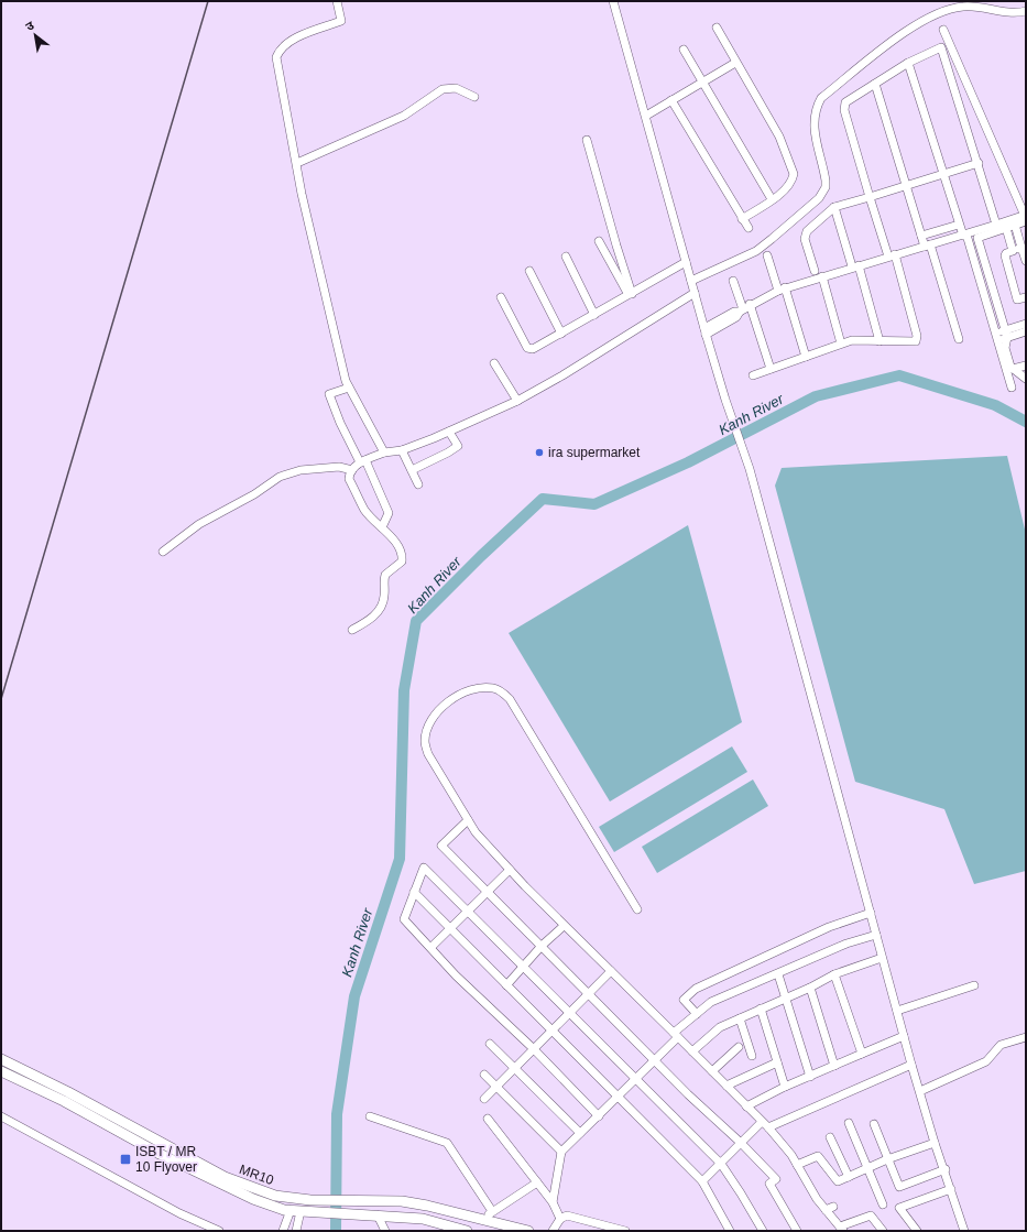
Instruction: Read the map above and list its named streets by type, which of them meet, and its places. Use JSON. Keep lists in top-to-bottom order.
{
  "streets": {
    "main road": ["MR10"]
  },
  "water": ["Kanh River"],
  "places": {
    "other": ["ira supermarket"],
    "transit": ["ISBT / MR 10 Flyover"]
  },
  "north": "top left"
}
